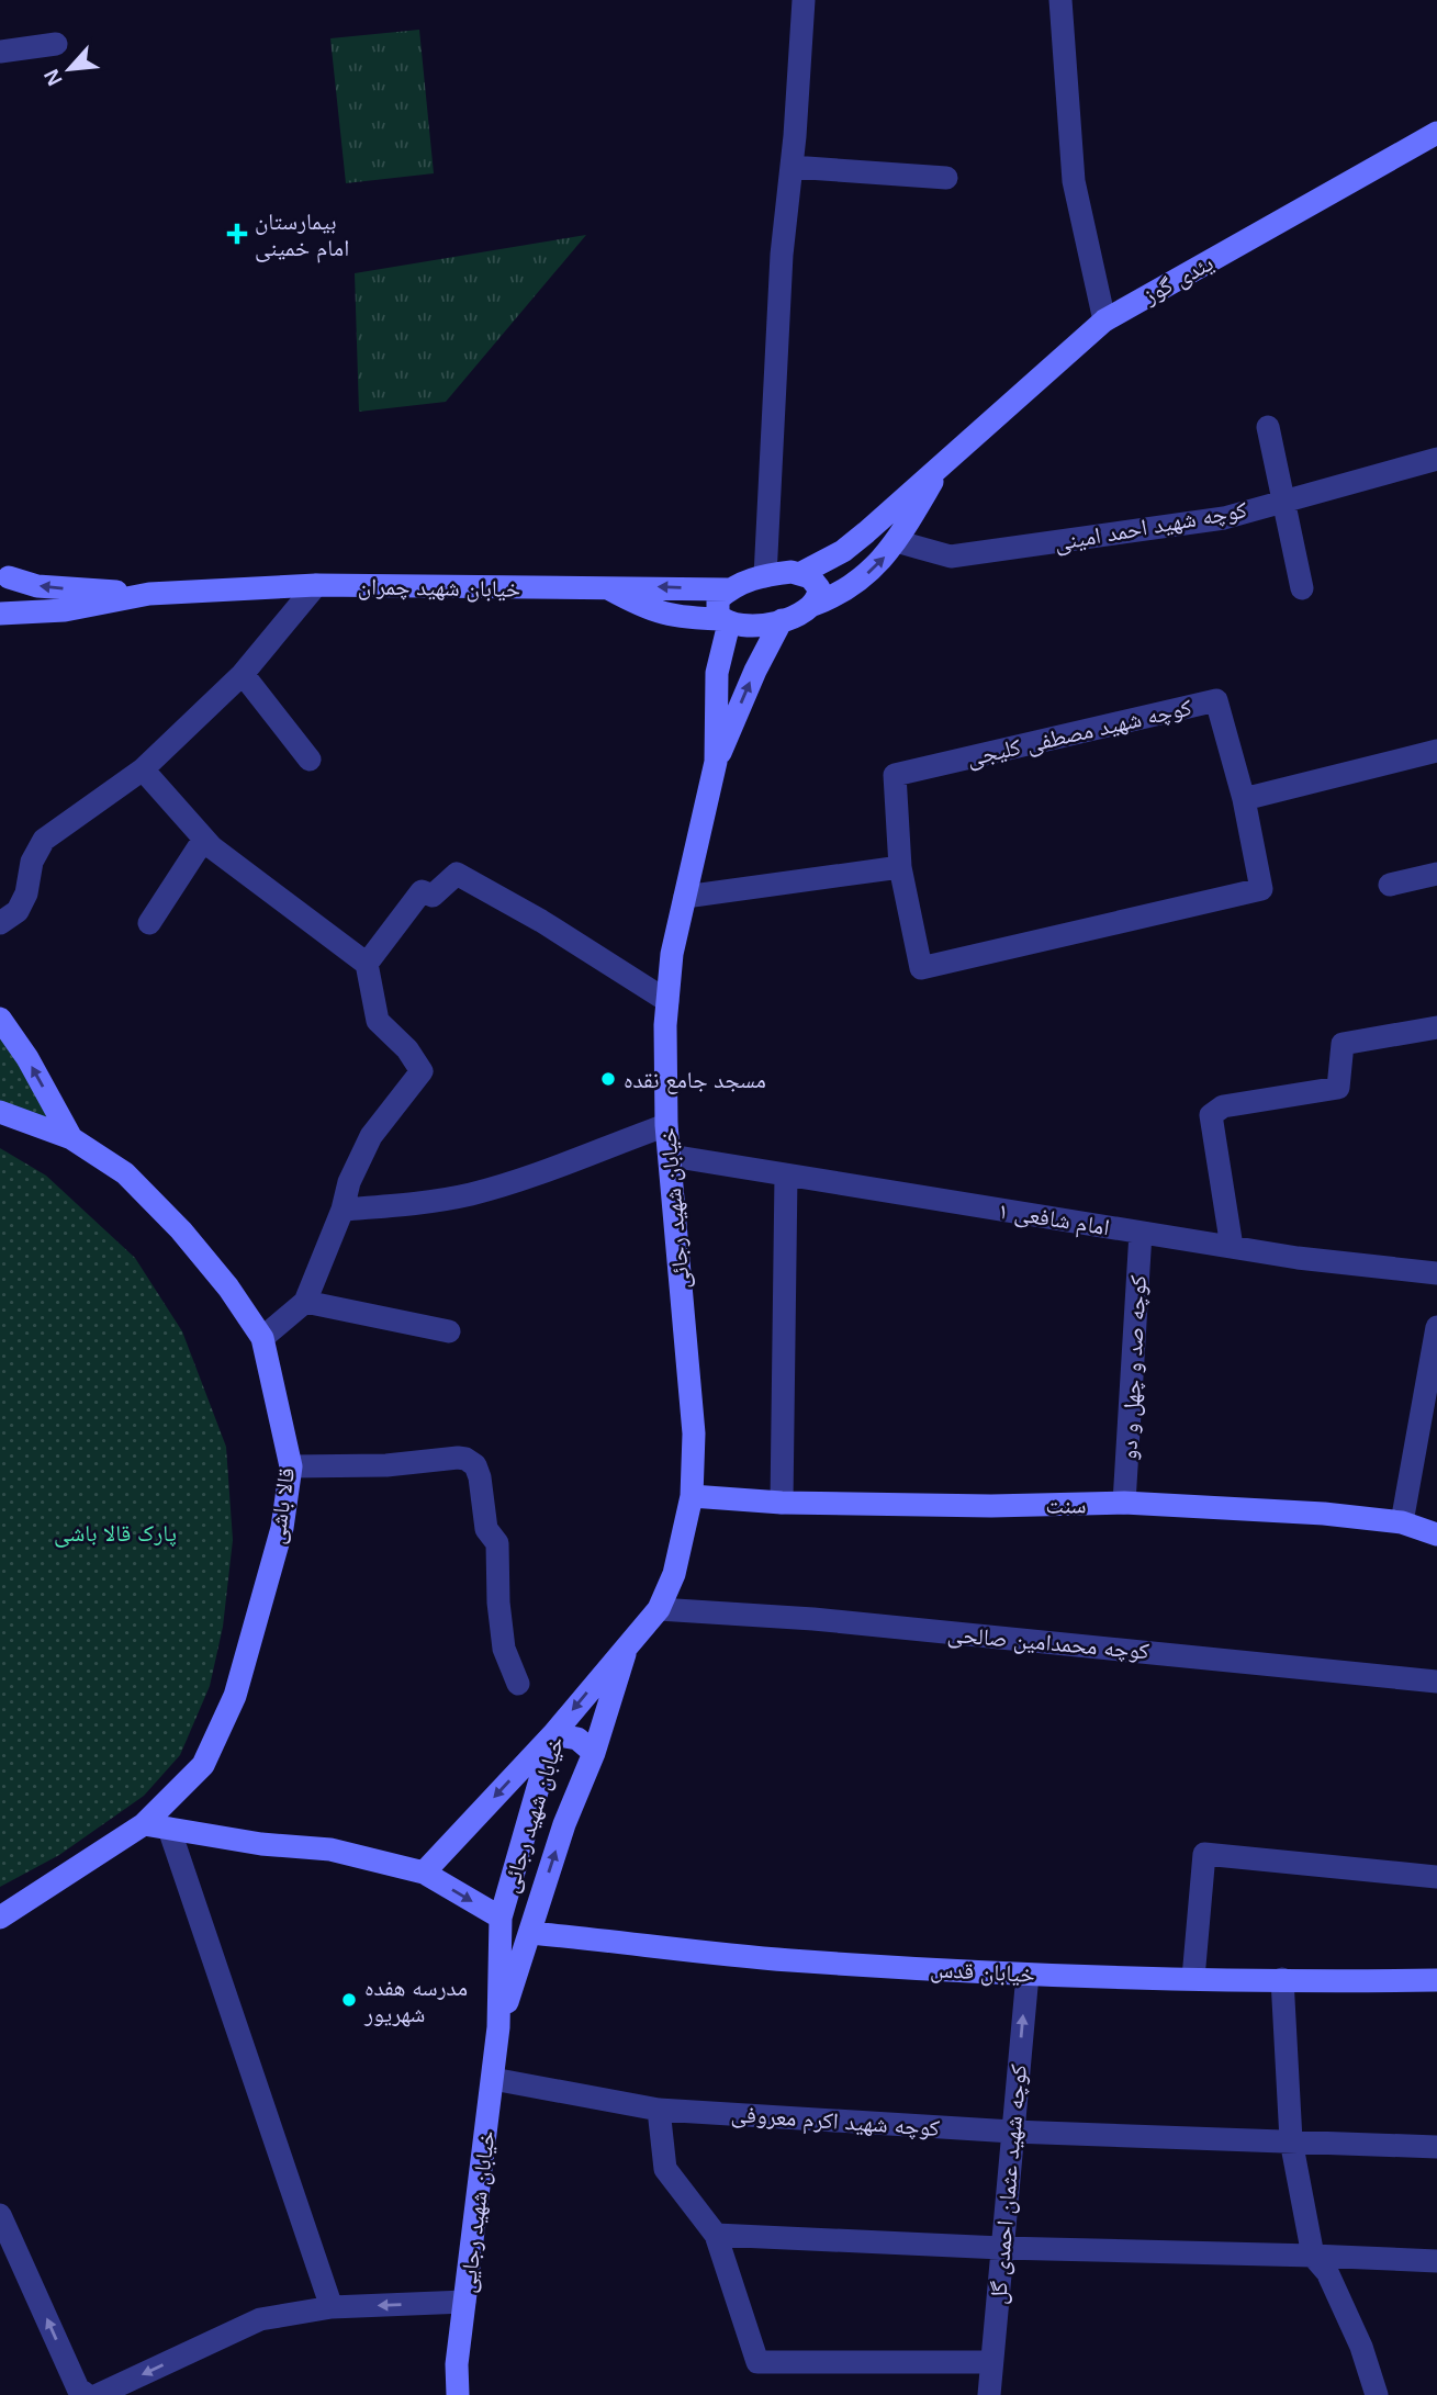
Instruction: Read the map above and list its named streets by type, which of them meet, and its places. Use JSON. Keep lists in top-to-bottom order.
{
  "streets": {
    "main road": [
      "یئدی گوز",
      "خیابان شهید چمران",
      "خیابان شهید رجائی",
      "سنت",
      "قالا باشی",
      "خیابان قدس",
      "خیابان شهید رجایی"
    ],
    "street": [
      "کوچه شهید احمد امینی",
      "کوچه شهید مصطفی کلیجی",
      "امام شافعی ۱",
      "کوچه صد و چهل و دو",
      "کوچه محمدامین صالحی",
      "کوچه شهید اکرم معروفی",
      "کوچه شهید عثمان احمدی گل"
    ]
  },
  "crossings": [
    ["خیابان شهید چمران", "خیابان شهید رجائی"],
    ["خیابان شهید رجائی", "امام شافعی ۱"],
    ["خیابان شهید رجائی", "سنت"],
    ["خیابان شهید رجائی", "کوچه محمدامین صالحی"],
    ["خیابان شهید رجائی", "خیابان قدس"],
    ["خیابان شهید رجائی", "خیابان شهید رجایی"],
    ["امام شافعی ۱", "کوچه صد و چهل و دو"],
    ["کوچه صد و چهل و دو", "سنت"],
    ["خیابان قدس", "کوچه شهید عثمان احمدی گل"],
    ["خیابان قدس", "خیابان شهید رجایی"],
    ["کوچه شهید اکرم معروفی", "کوچه شهید عثمان احمدی گل"],
    ["کوچه شهید اکرم معروفی", "خیابان شهید رجایی"]
  ],
  "one_way": ["کوچه شهید عثمان احمدی گل"],
  "parks": ["پارک قالا باشی"],
  "places": {
    "health": ["بیمارستان امام خمینی"],
    "other": ["مسجد جامع نقده", "مدرسه هفده شهریور"]
  },
  "north": "bottom left"
}
